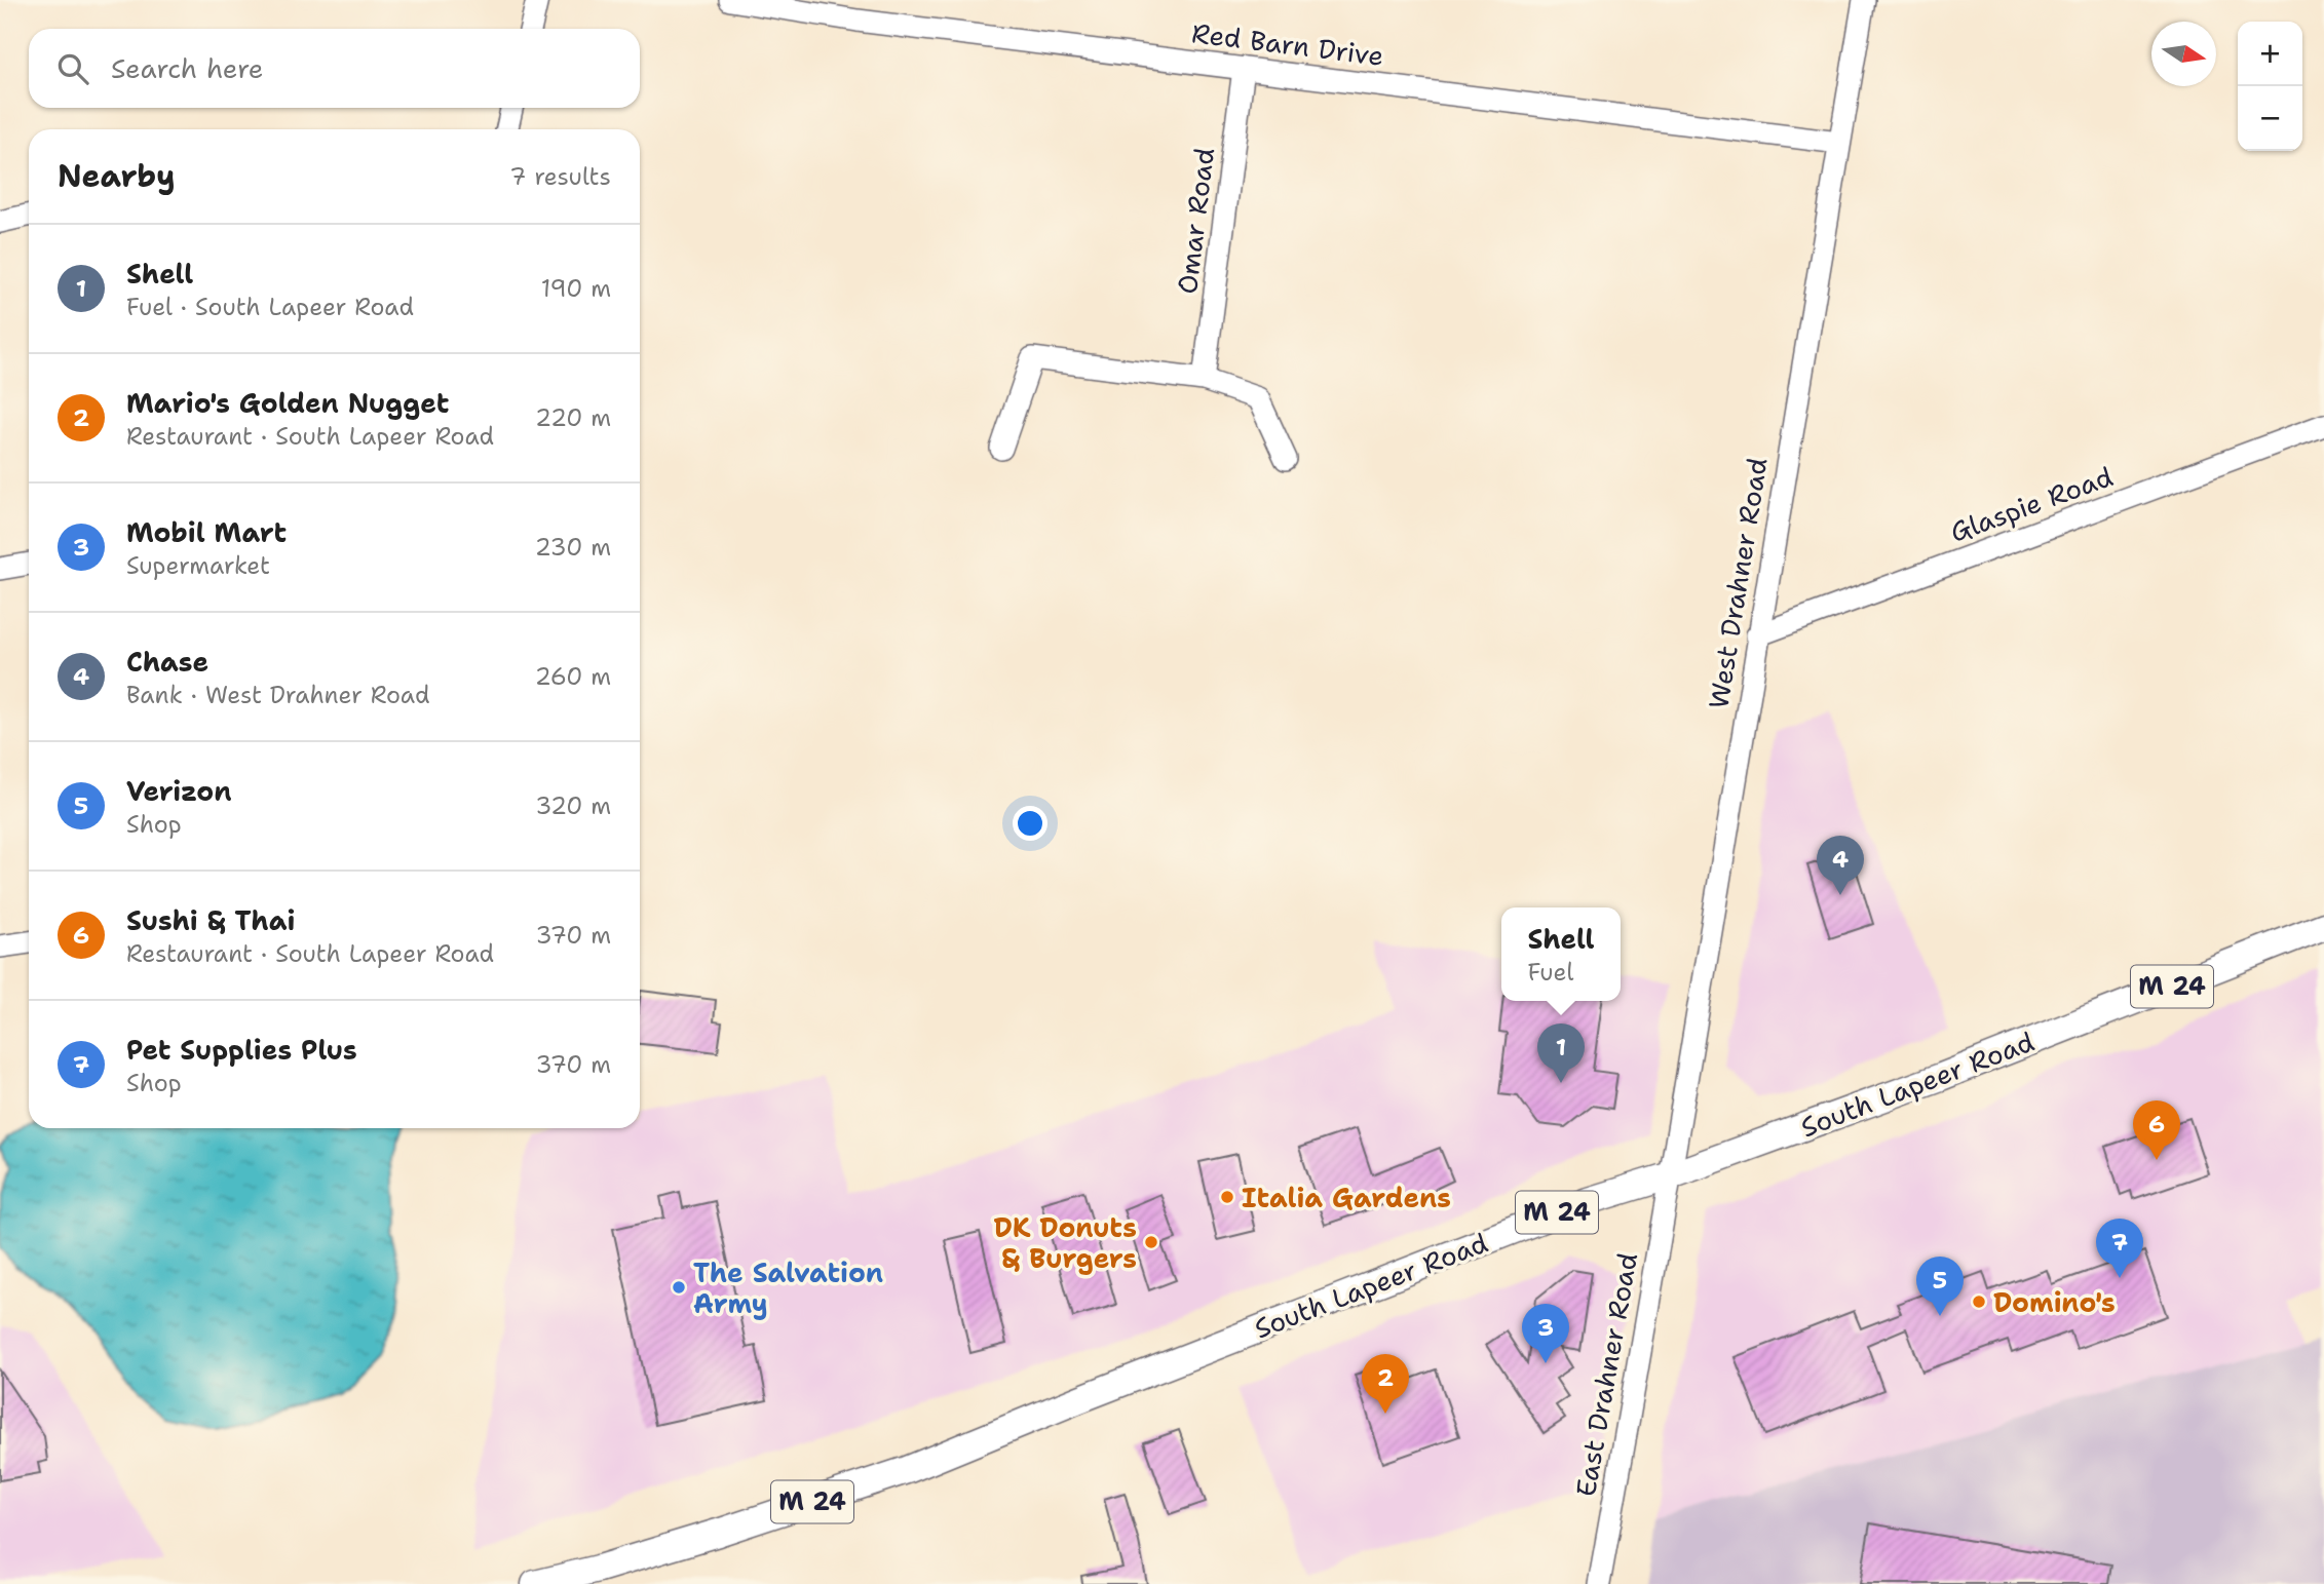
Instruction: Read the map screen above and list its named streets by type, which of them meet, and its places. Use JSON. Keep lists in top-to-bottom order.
{
  "streets": {
    "main road": ["M 24", "South Lapeer Road"],
    "street": [
      "Red Barn Drive",
      "Omar Road",
      "Glaspie Road",
      "West Drahner Road",
      "East Drahner Road"
    ]
  },
  "crossings": [
    ["Red Barn Drive", "Omar Road"],
    ["Red Barn Drive", "West Drahner Road"],
    ["Glaspie Road", "West Drahner Road"],
    ["West Drahner Road", "South Lapeer Road"],
    ["West Drahner Road", "East Drahner Road"],
    ["South Lapeer Road", "East Drahner Road"]
  ],
  "places": [
    "Italia Gardens",
    "DK Donuts & Burgers",
    "The Salvation Army",
    "Domino's"
  ],
  "north": "right",
  "page": {
    "map_buttons": ["+", "−"],
    "search": "Search here",
    "heading": ["Nearby", "7 results"],
    "list": [
      {
        "mark": "1",
        "name": "Shell",
        "note": "Fuel · South Lapeer Road",
        "value": "190 m"
      },
      {
        "mark": "2",
        "name": "Mario's Golden Nugget",
        "note": "Restaurant · South Lapeer Road",
        "value": "220 m"
      },
      {
        "mark": "3",
        "name": "Mobil Mart",
        "note": "Supermarket",
        "value": "230 m"
      },
      {
        "mark": "4",
        "name": "Chase",
        "note": "Bank · West Drahner Road",
        "value": "260 m"
      },
      {
        "mark": "5",
        "name": "Verizon",
        "note": "Shop",
        "value": "320 m"
      },
      {
        "mark": "6",
        "name": "Sushi & Thai",
        "note": "Restaurant · South Lapeer Road",
        "value": "370 m"
      },
      {
        "mark": "7",
        "name": "Pet Supplies Plus",
        "note": "Shop",
        "value": "370 m"
      }
    ],
    "pins": [
      "4",
      "1",
      "6",
      "7",
      "5",
      "3",
      "2"
    ],
    "popup": ["Shell", "Fuel"]
  }
}
